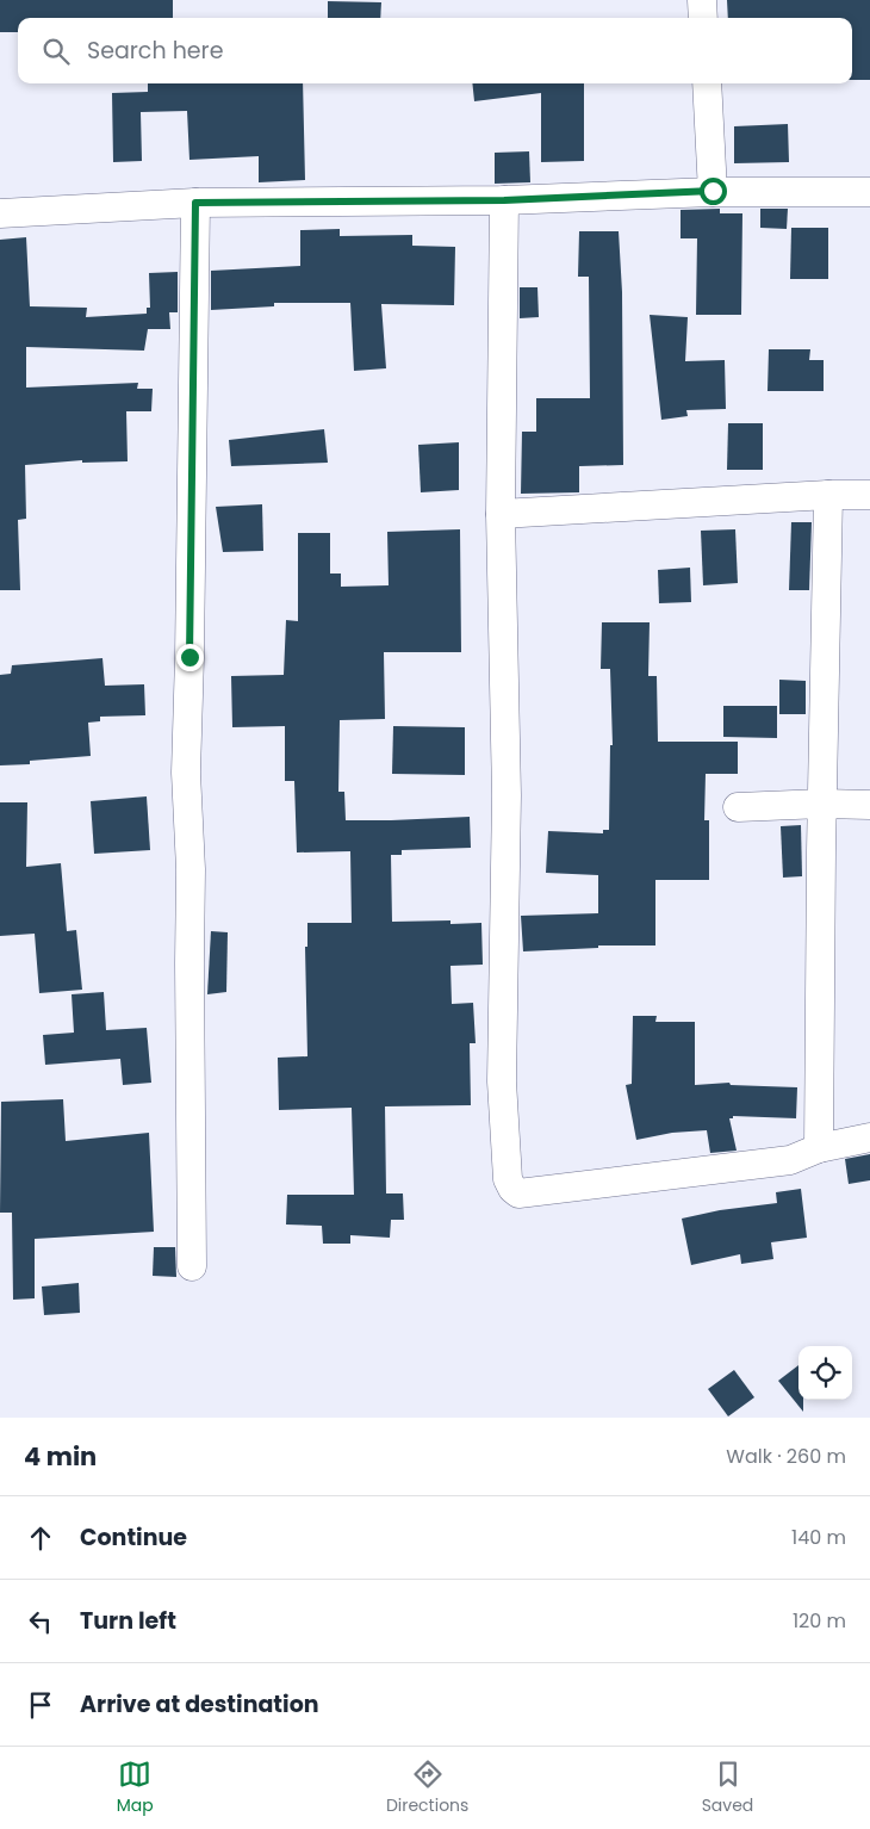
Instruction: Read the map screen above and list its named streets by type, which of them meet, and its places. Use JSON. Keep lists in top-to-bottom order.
{
  "page": {
    "search": "Search here",
    "heading": ["4 min", "Walk · 260 m"],
    "list": [
      ["Continue", "140 m"],
      ["Turn left", "120 m"],
      "Arrive at destination"
    ],
    "nav": ["Map", "Directions", "Saved"]
  }
}
